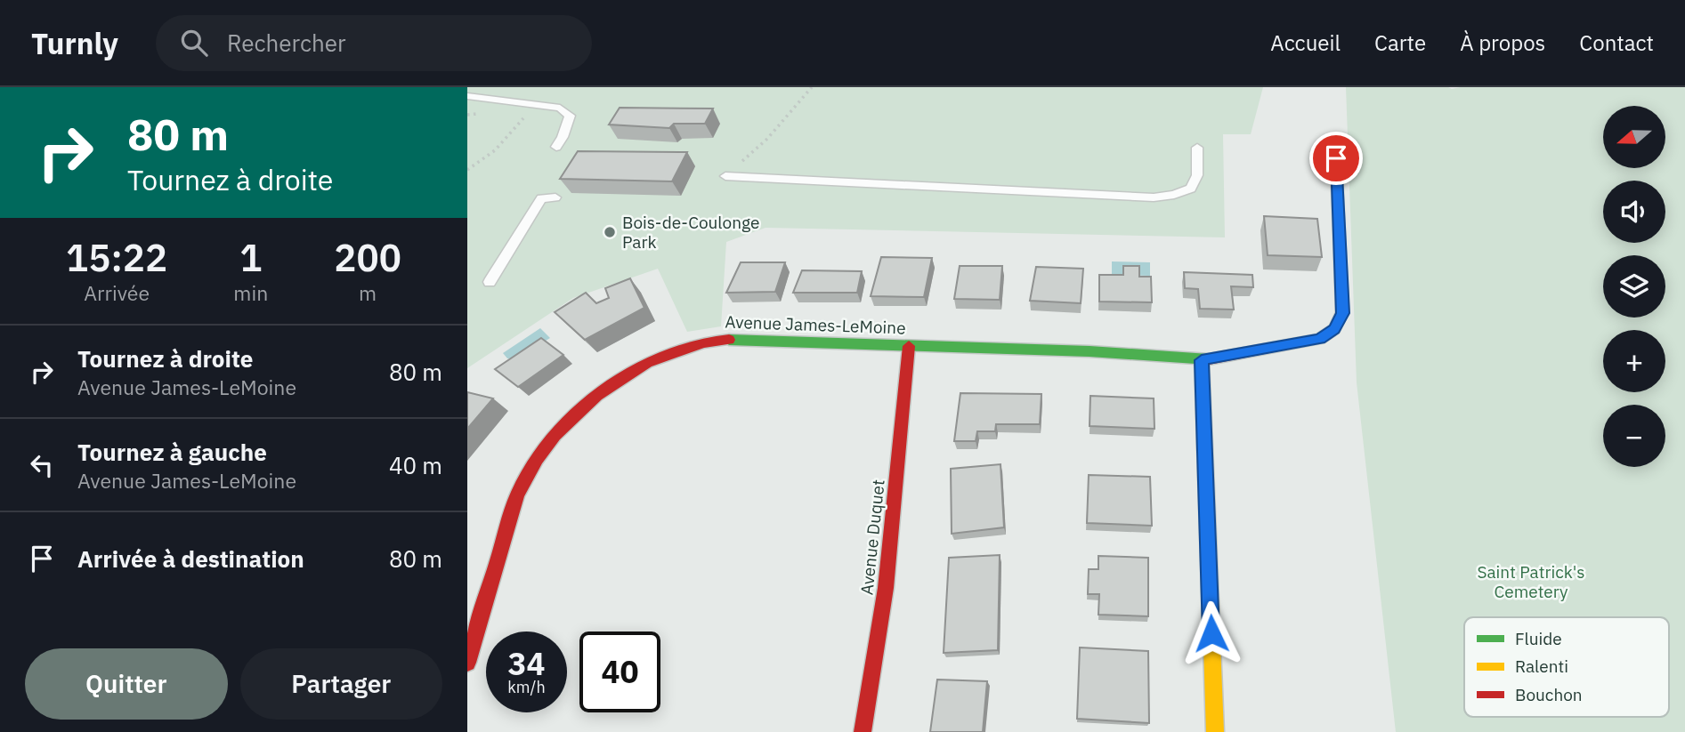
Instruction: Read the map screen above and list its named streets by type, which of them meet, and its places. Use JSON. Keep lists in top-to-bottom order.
{
  "streets": {
    "street": ["Avenue James-LeMoine", "Avenue Duquet"]
  },
  "crossings": [
    ["Avenue James-LeMoine", "Avenue Duquet"]
  ],
  "parks": ["Saint Patrick's Cemetery"],
  "places": ["Bois-de-Coulonge Park"],
  "legend": ["Fluide", "Ralenti", "Bouchon"],
  "north": "left",
  "page": {
    "header": "Turnly",
    "search": "Rechercher",
    "nav": [
      "Accueil",
      "Carte",
      "À propos",
      "Contact"
    ],
    "turn": ["80 m", "Tournez à droite"],
    "map_buttons": ["+", "−"],
    "eta": [
      "15:22",
      "Arrivée",
      "1",
      "min",
      "200",
      "m"
    ],
    "list": [
      {
        "name": "Tournez à droite",
        "note": "Avenue James-LeMoine",
        "value": "80 m"
      },
      {
        "name": "Tournez à gauche",
        "note": "Avenue James-LeMoine",
        "value": "40 m"
      },
      {
        "name": "Arrivée à destination",
        "value": "80 m"
      }
    ],
    "speed": "34 km/h",
    "limit": "40",
    "buttons": ["Quitter", "Partager"]
  }
}
